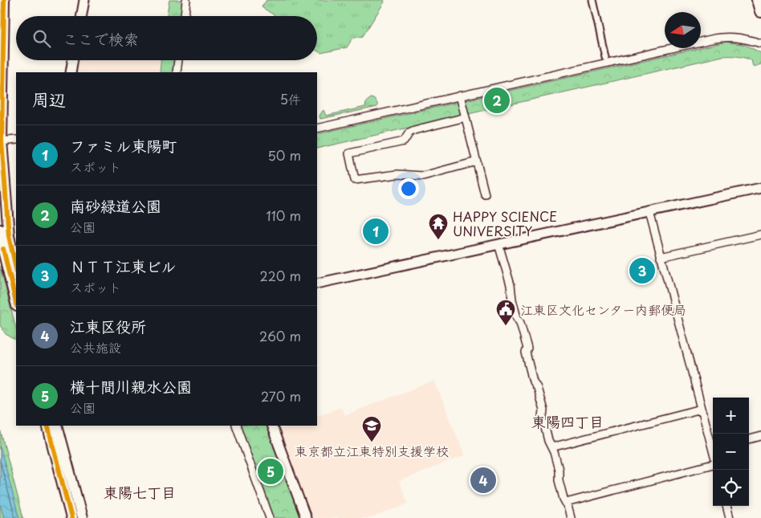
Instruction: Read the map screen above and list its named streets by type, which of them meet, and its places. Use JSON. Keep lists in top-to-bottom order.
{
  "districts": ["東陽四丁目", "東陽七丁目"],
  "places": {
    "temple": ["HAPPY SCIENCE UNIVERSITY"],
    "public building": ["江東区文化センター内郵便局"],
    "school or university": ["東京都立江東特別支援学校"]
  },
  "north": "left",
  "page": {
    "search": "ここで検索",
    "heading": ["周辺", "5件"],
    "pins": [
      "2",
      "1",
      "3",
      "5",
      "4"
    ],
    "list": [
      {
        "mark": "1",
        "name": "ファミル東陽町",
        "note": "スポット",
        "value": "50 m"
      },
      {
        "mark": "2",
        "name": "南砂緑道公園",
        "note": "公園",
        "value": "110 m"
      },
      {
        "mark": "3",
        "name": "ＮＴＴ江東ビル",
        "note": "スポット",
        "value": "220 m"
      },
      {
        "mark": "4",
        "name": "江東区役所",
        "note": "公共施設",
        "value": "260 m"
      },
      {
        "mark": "5",
        "name": "横十間川親水公園",
        "note": "公園",
        "value": "270 m"
      }
    ],
    "map_buttons": ["+", "−"]
  }
}
